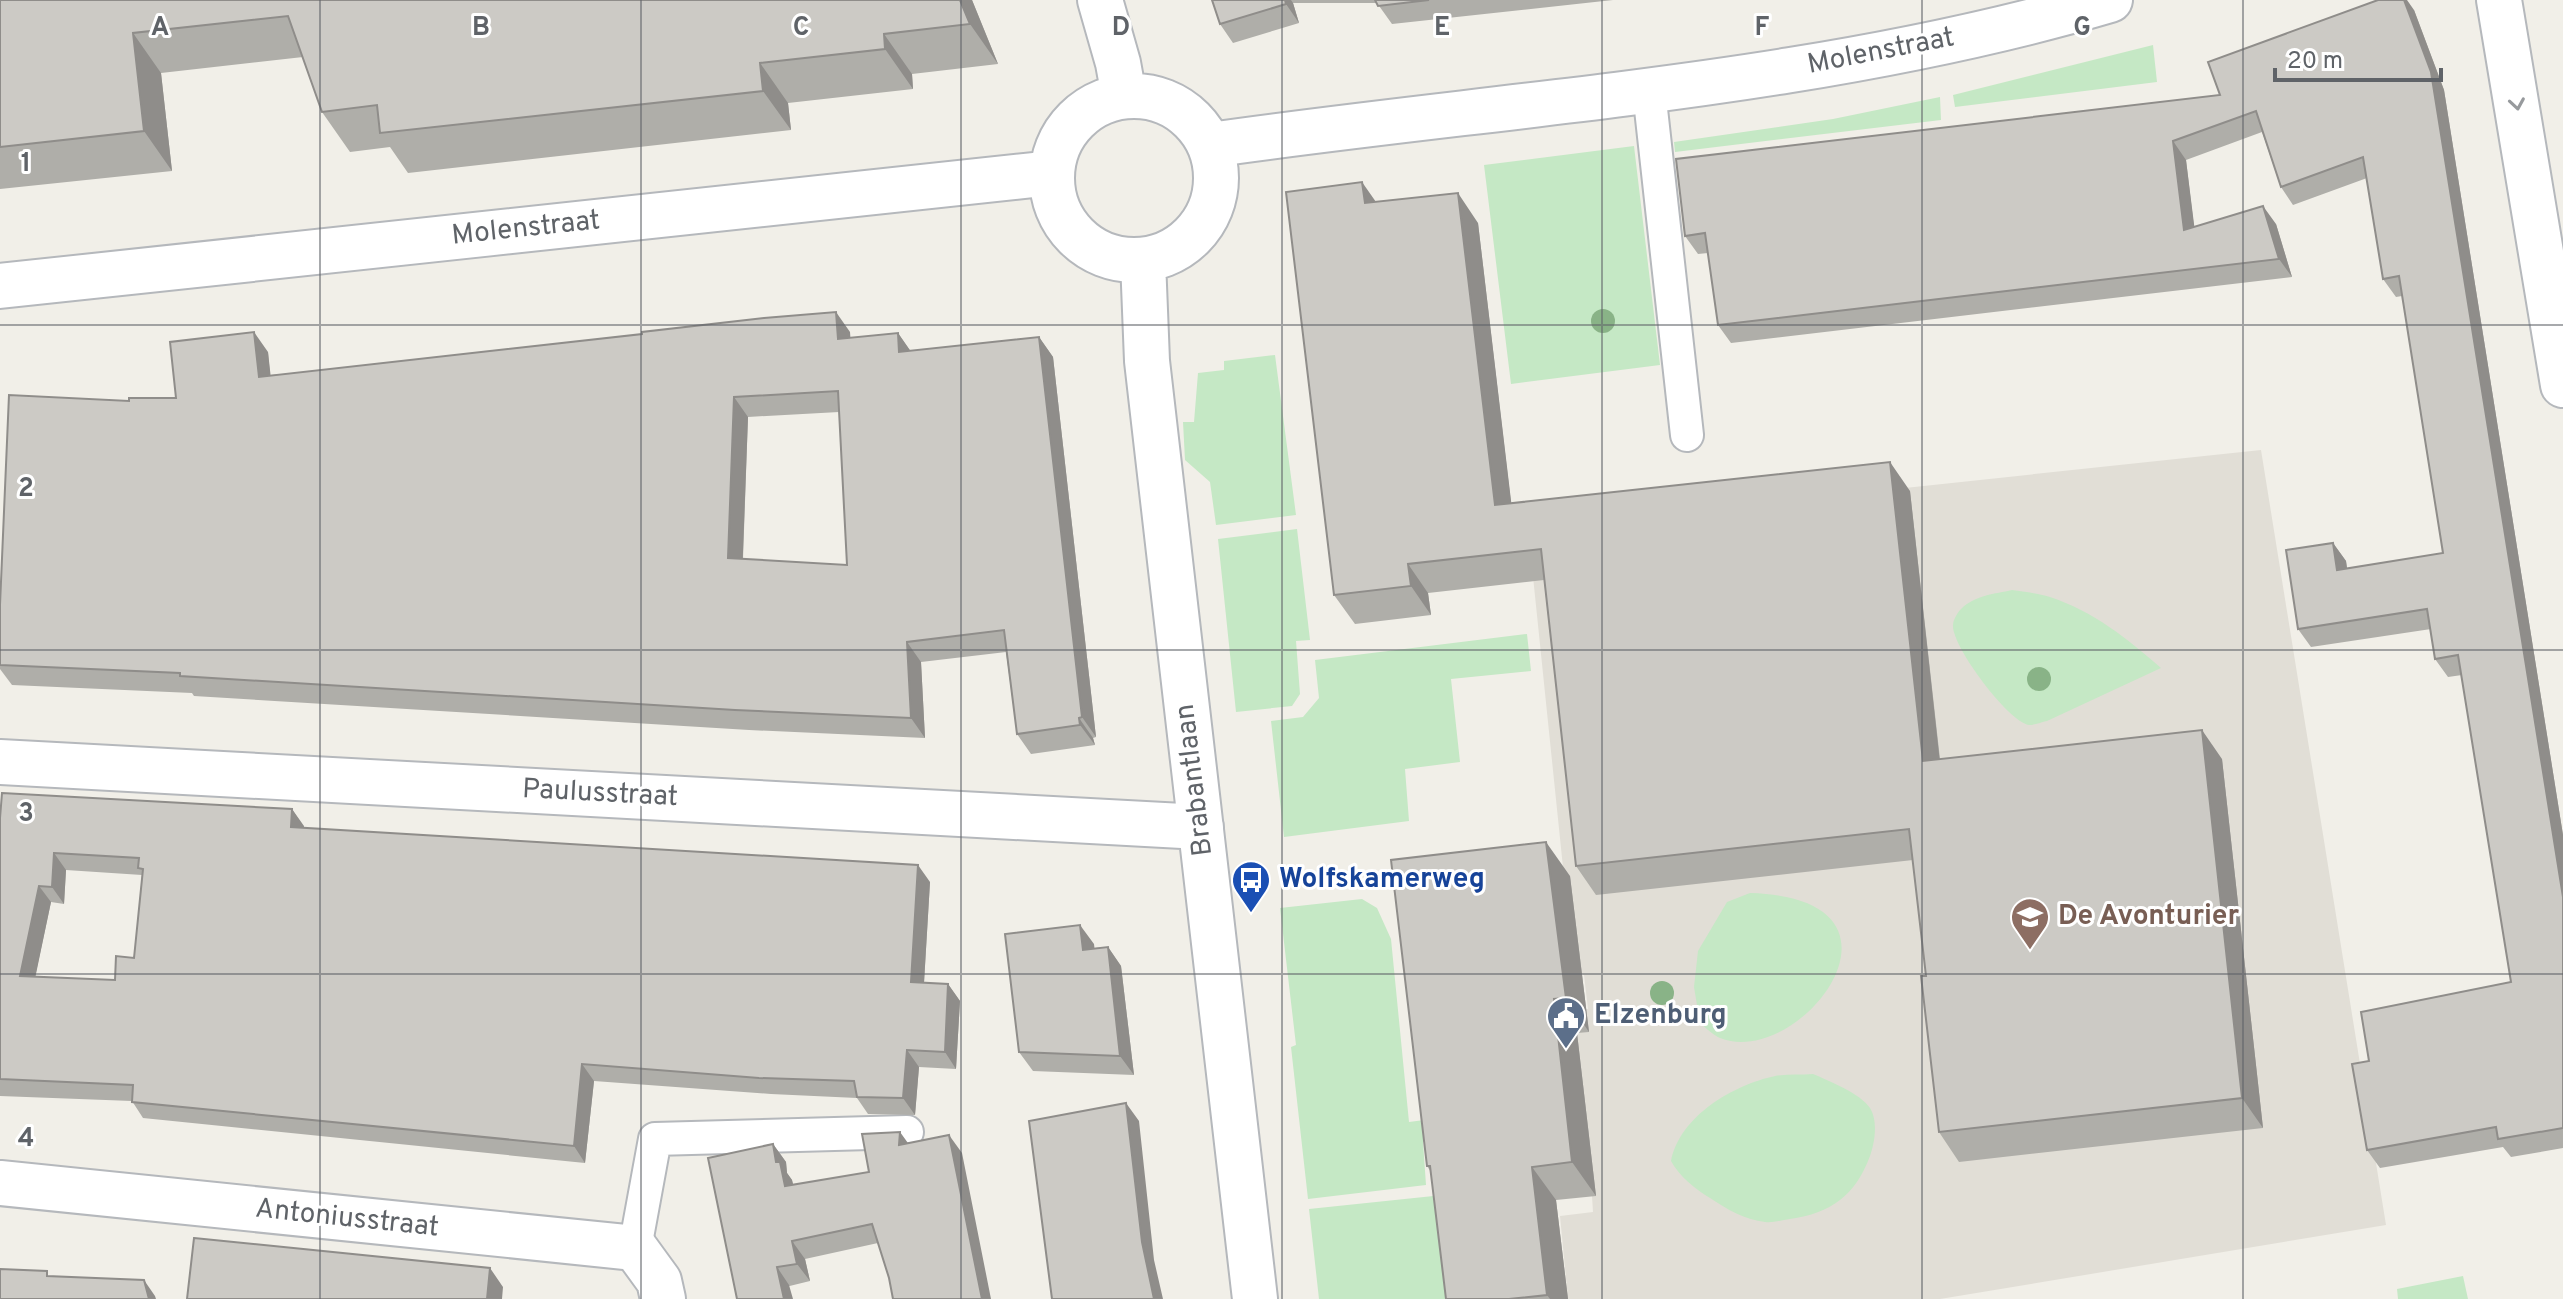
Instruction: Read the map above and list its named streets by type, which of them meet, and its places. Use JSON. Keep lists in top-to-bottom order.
{
  "streets": {
    "street": [
      "Molenstraat",
      "Brabantlaan",
      "Paulusstraat",
      "Antoniusstraat"
    ]
  },
  "crossings": [
    ["Molenstraat", "Brabantlaan"],
    ["Brabantlaan", "Paulusstraat"]
  ],
  "places": {
    "bus stop": ["Wolfskamerweg"],
    "school or university": ["De Avonturier"],
    "public building": ["Elzenburg"]
  },
  "scale_bar": "20 m",
  "grid": {
    "columns": [
      "A",
      "B",
      "C",
      "D",
      "E",
      "F",
      "G"
    ],
    "rows": [
      "1",
      "2",
      "3",
      "4"
    ]
  }
}
